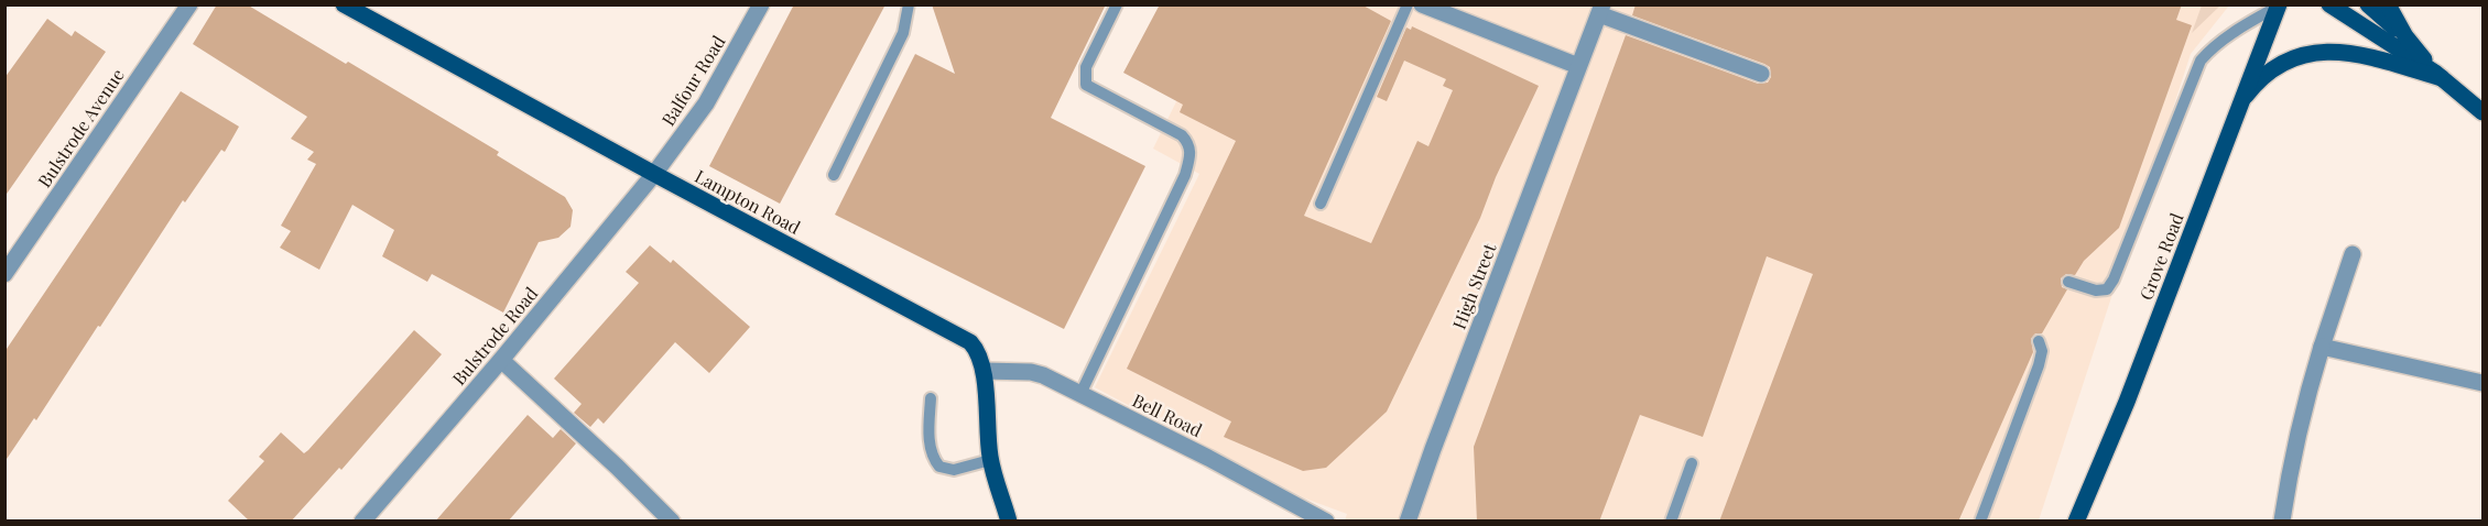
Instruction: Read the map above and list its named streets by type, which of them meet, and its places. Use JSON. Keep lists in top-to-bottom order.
{
  "streets": {
    "main road": ["Lampton Road", "Grove Road"],
    "street": [
      "Balfour Road",
      "Bulstrode Avenue",
      "High Street",
      "Bulstrode Road",
      "Bell Road"
    ]
  },
  "crossings": [
    ["Balfour Road", "Lampton Road"],
    ["Balfour Road", "Bulstrode Road"],
    ["Lampton Road", "Bulstrode Road"],
    ["Lampton Road", "Bell Road"]
  ]
}
